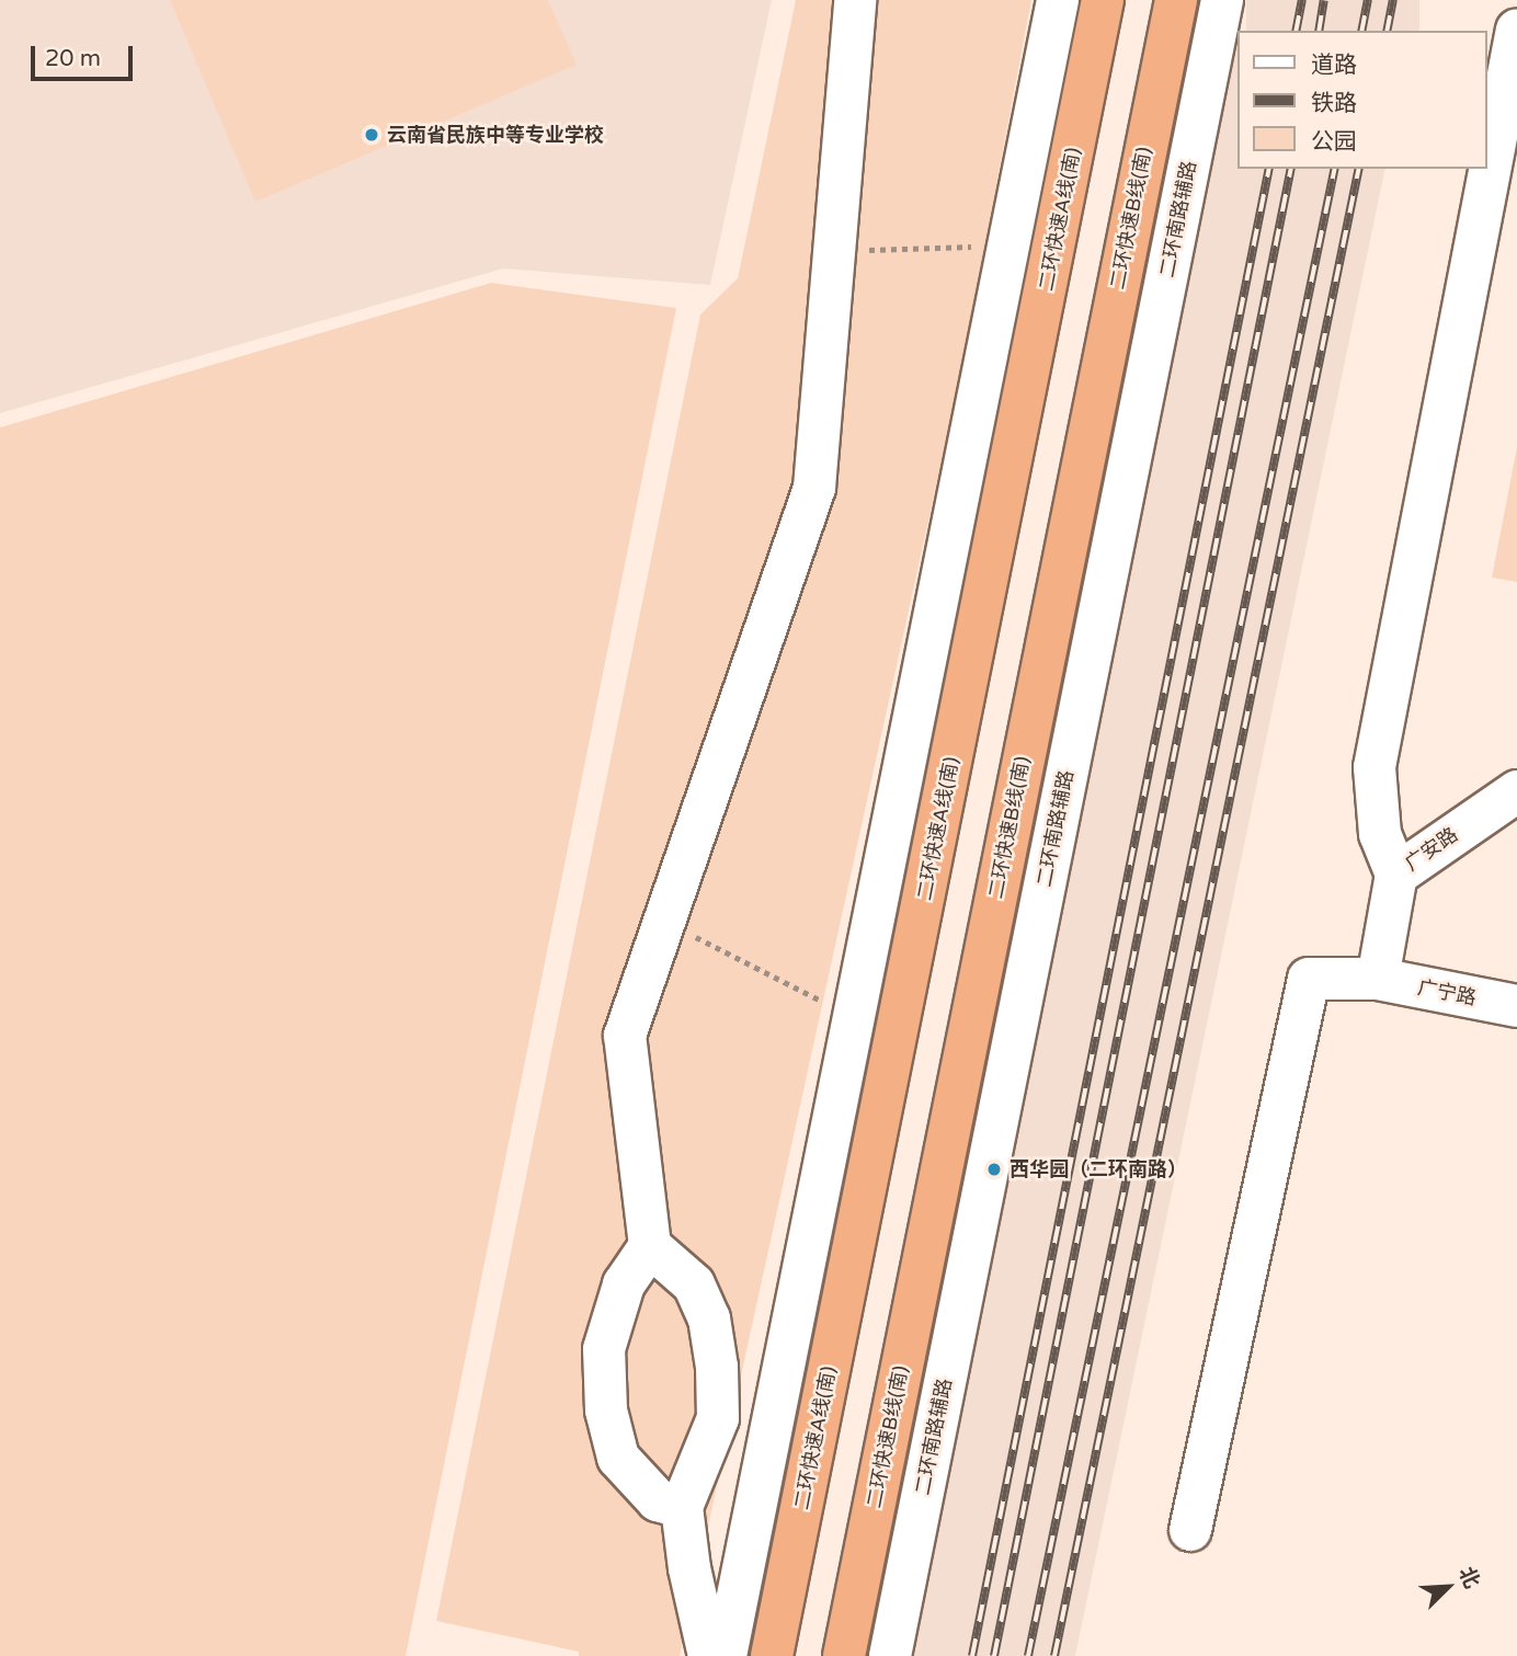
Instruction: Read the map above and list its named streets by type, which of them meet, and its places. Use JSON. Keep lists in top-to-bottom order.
{
  "streets": {
    "highway": ["二环快速B线(南)", "二环快速A线(南)"],
    "street": ["二环南路辅路", "广安路", "广宁路"]
  },
  "crossings": [
    ["广安路", "广宁路"]
  ],
  "places": ["云南省民族中等专业学校", "西华园（二环南路）"],
  "legend": ["道路", "铁路", "公园"],
  "scale_bar": "20 m",
  "north": "top right"
}
